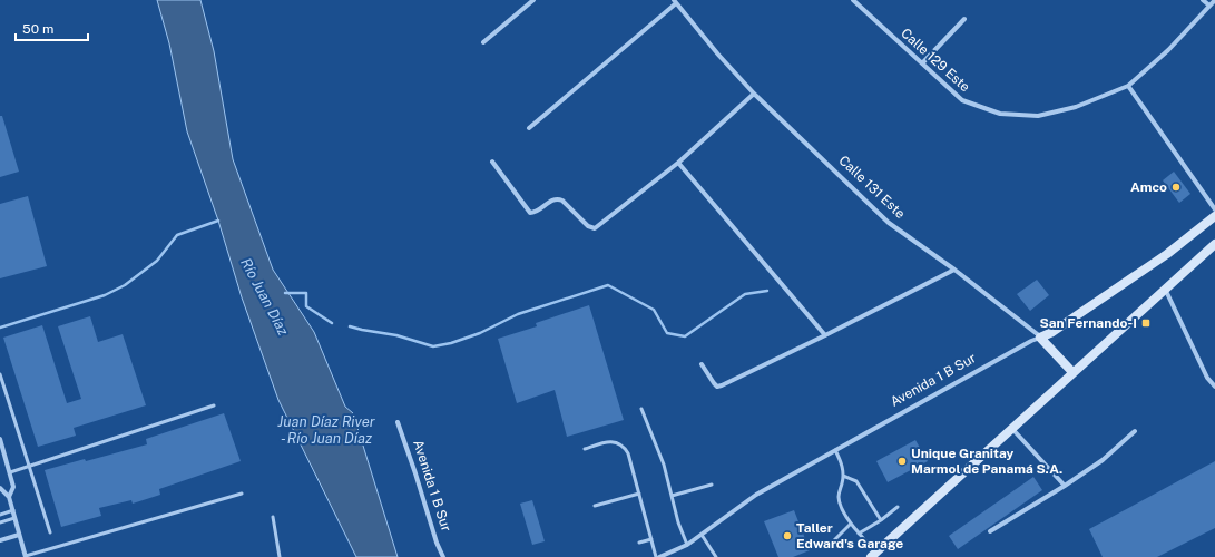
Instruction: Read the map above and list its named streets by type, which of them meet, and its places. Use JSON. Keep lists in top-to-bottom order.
{
  "streets": {
    "main road": ["Calle 131 Este", "Avenida 1 B Sur"],
    "street": ["Calle 129 Este"]
  },
  "crossings": [
    ["Calle 131 Este", "Avenida 1 B Sur"]
  ],
  "water": ["Río Juan Díaz", "Juan Díaz River - Río Juan Díaz"],
  "places": {
    "other": ["Amco", "Unique Granitay Marmol de Panamá S.A.", "Taller Edward's Garage"],
    "transit": ["San Fernando-I"]
  },
  "scale_bar": "50 m"
}
